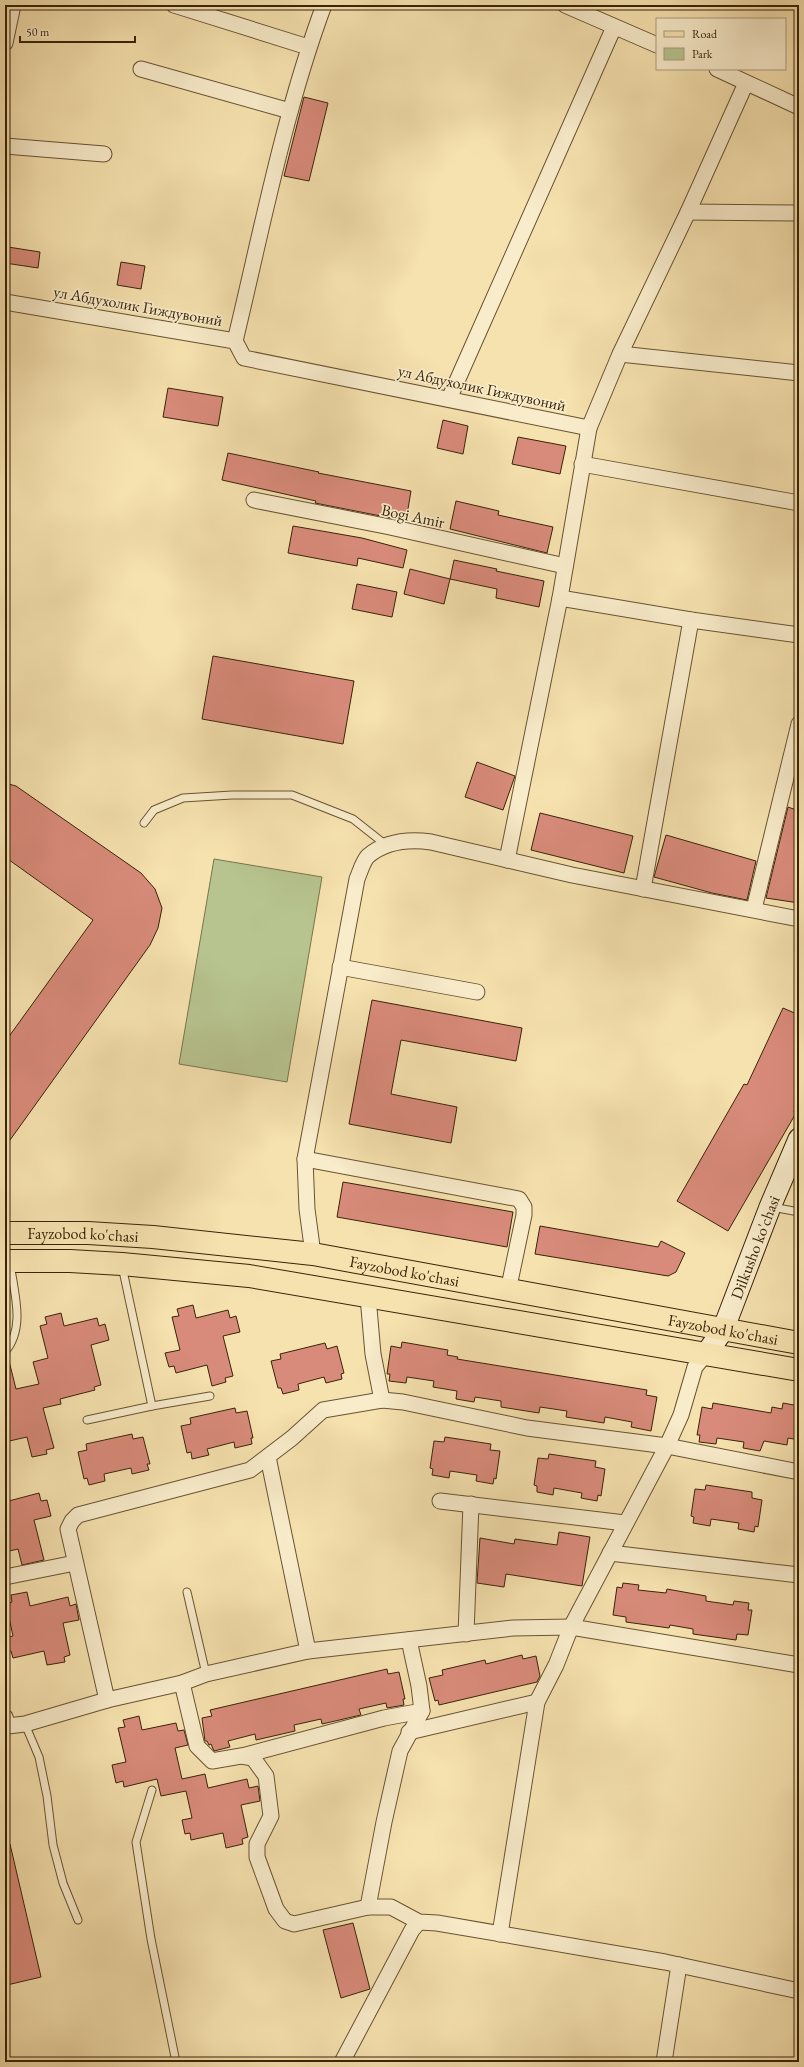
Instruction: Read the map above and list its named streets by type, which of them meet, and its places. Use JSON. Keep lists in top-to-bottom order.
{
  "streets": {
    "main road": ["Fayzobod ko'chasi"],
    "street": ["ул Абдухолик Гиждувоний", "Dilkusho ko'chasi"]
  },
  "crossings": [
    ["Fayzobod ko'chasi", "Dilkusho ko'chasi"]
  ],
  "legend": ["Road", "Park"],
  "scale_bar": "50 m"
}
